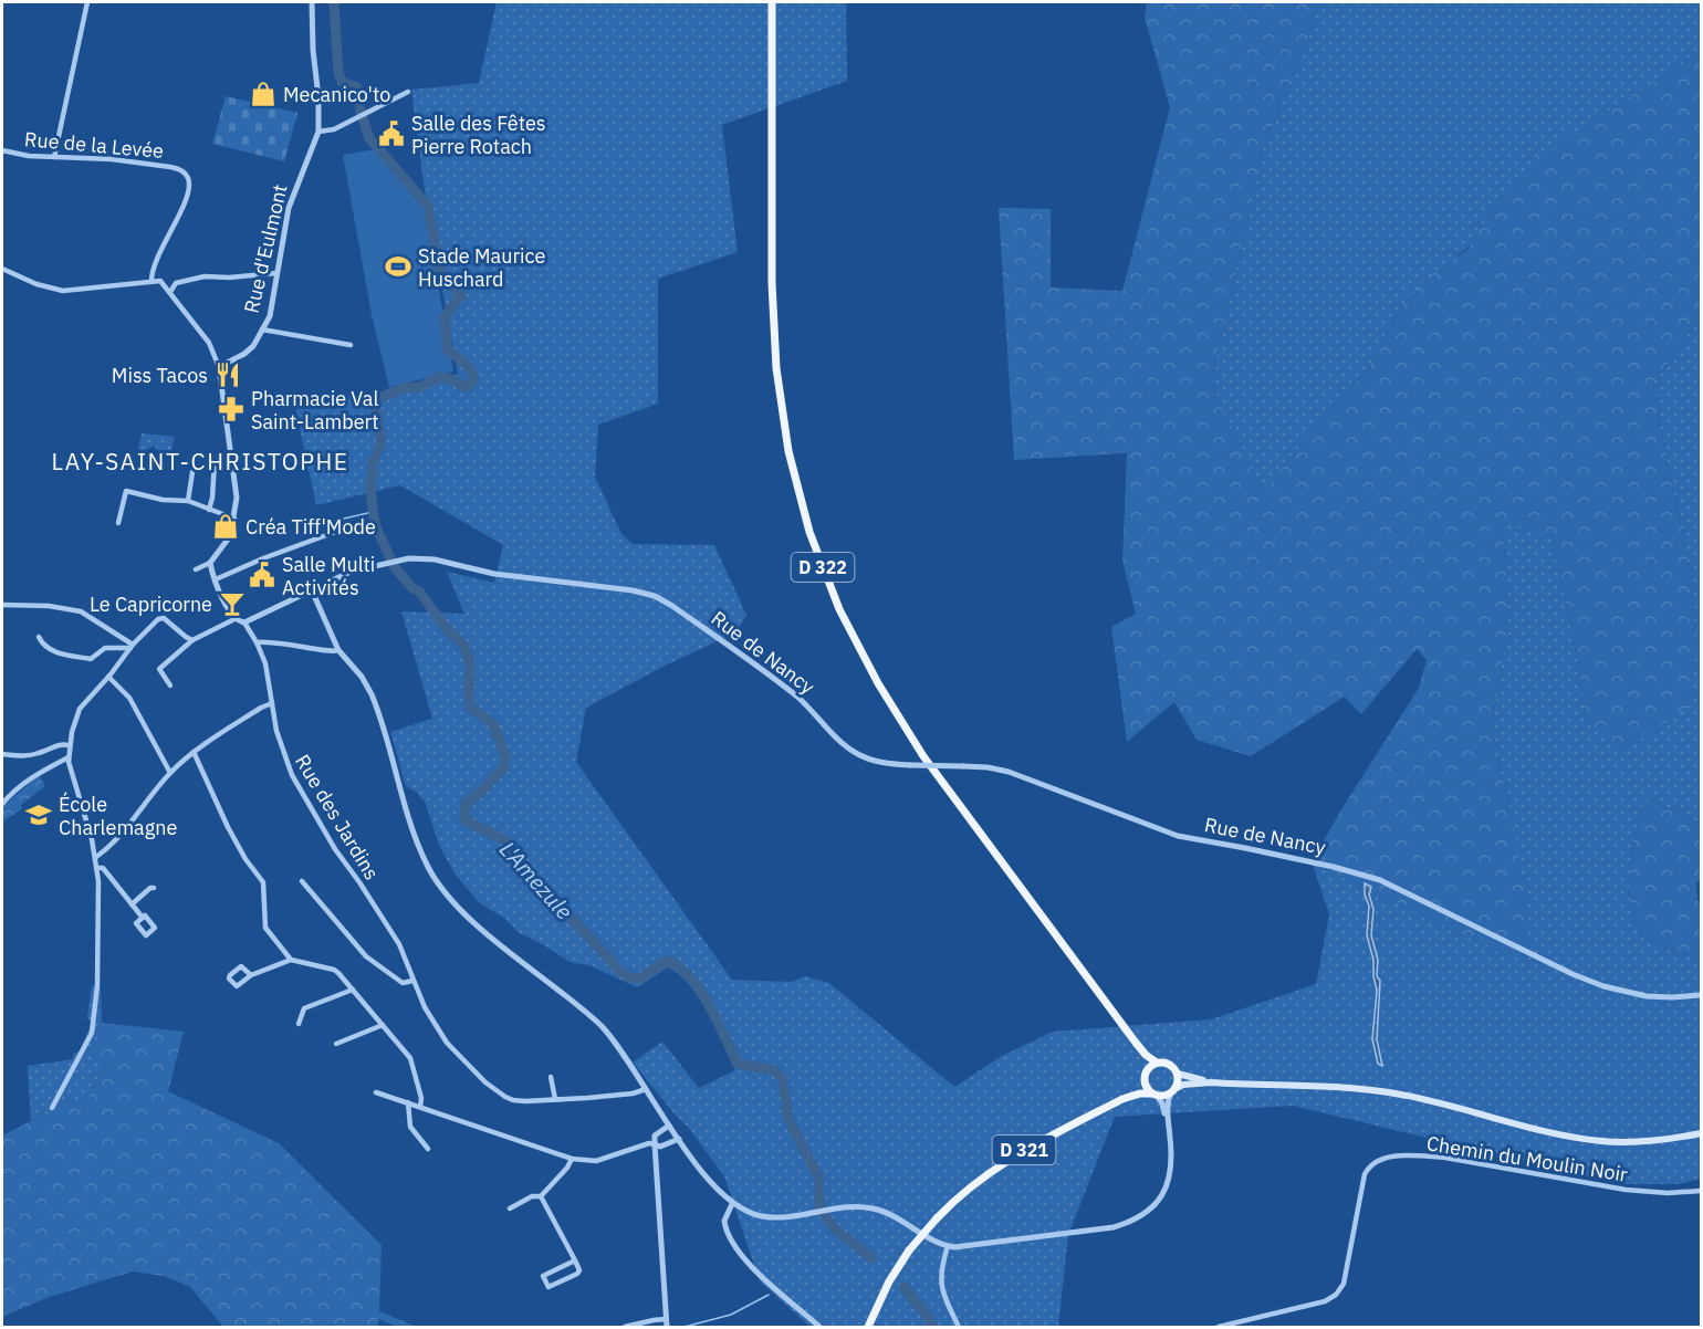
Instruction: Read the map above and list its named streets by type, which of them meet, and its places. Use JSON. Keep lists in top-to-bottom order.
{
  "streets": {
    "main road": ["D 322", "D 321"],
    "street": [
      "Rue de la Levée",
      "Rue d'Eulmont",
      "Rue de Nancy",
      "Rue des Jardins",
      "Chemin du Moulin Noir"
    ]
  },
  "crossings": [
    ["D 322", "D 321"],
    ["Rue de Nancy", "Rue des Jardins"]
  ],
  "districts": ["LAY-SAINT-CHRISTOPHE"],
  "water": ["L'Amezule"],
  "places": {
    "shop": ["Mecanico'to", "Créa Tiff'Mode"],
    "public building": ["Salle des Fêtes Pierre Rotach", "Salle Multi Activités"],
    "sports": ["Stade Maurice Huschard"],
    "restaurant": ["Miss Tacos"],
    "pharmacy": ["Pharmacie Val Saint-Lambert"],
    "bar": ["Le Capricorne"],
    "school or university": ["École Charlemagne"]
  }
}
